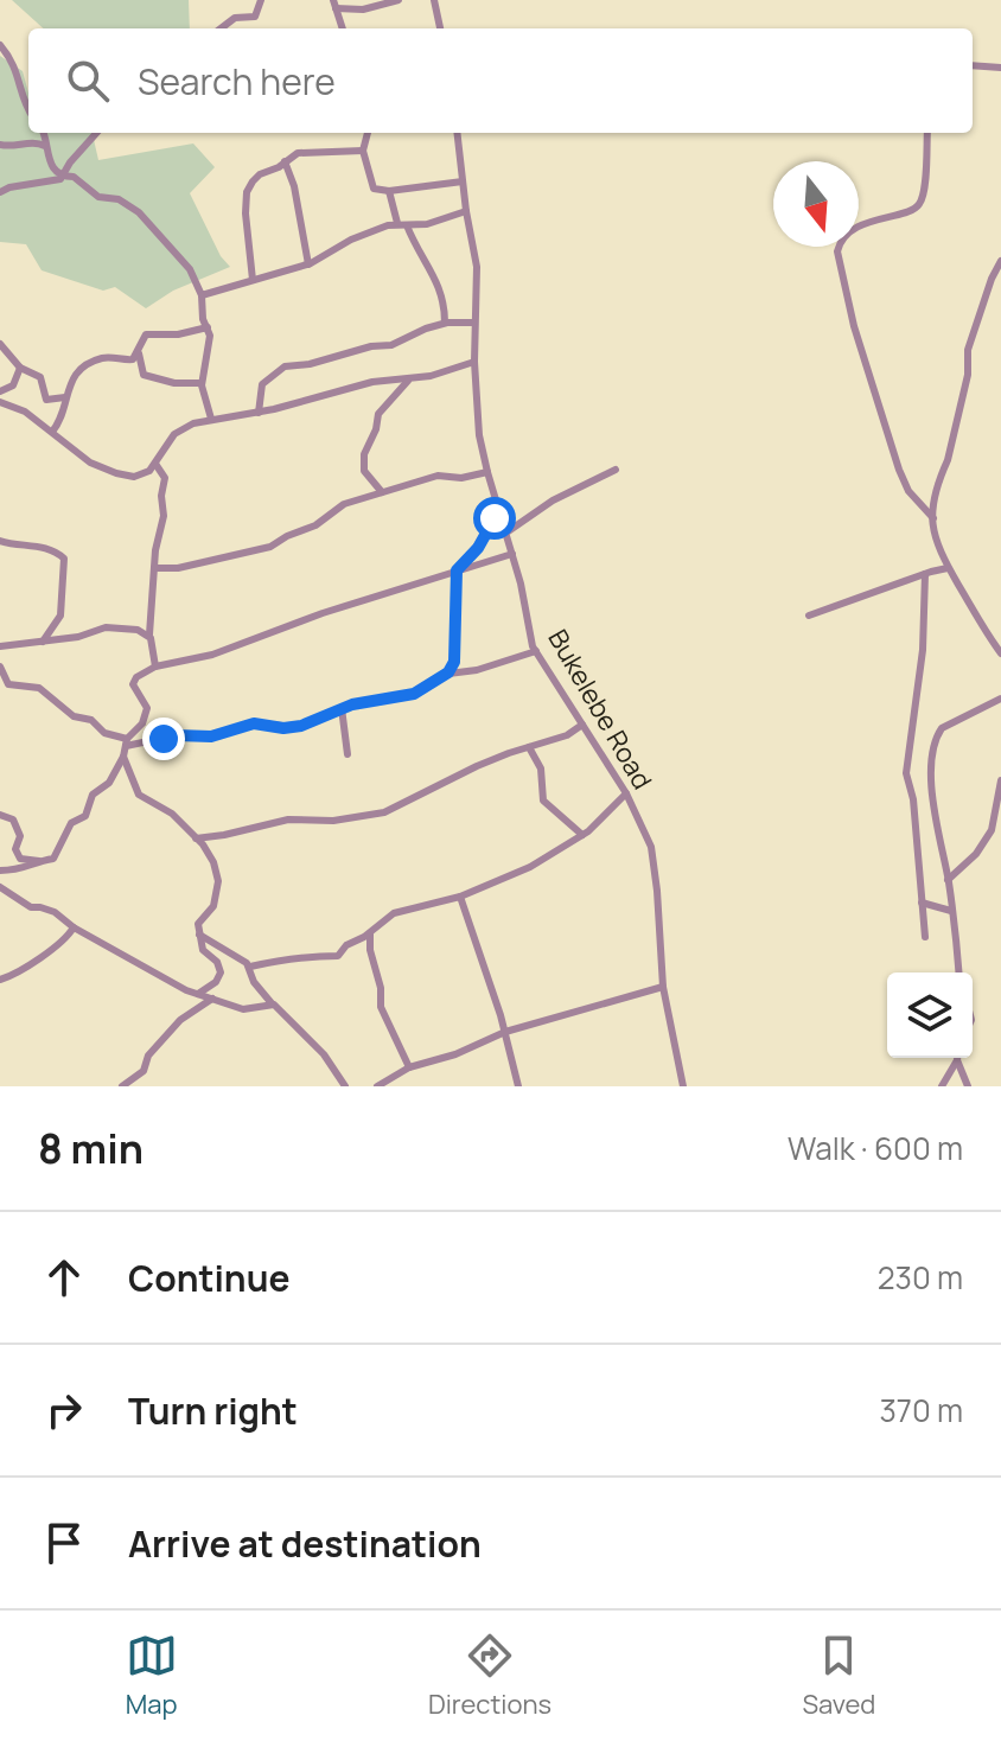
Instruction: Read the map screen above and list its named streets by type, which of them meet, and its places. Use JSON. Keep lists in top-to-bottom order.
{
  "streets": {
    "street": ["Bukelebe Road"]
  },
  "north": "bottom",
  "page": {
    "search": "Search here",
    "heading": ["8 min", "Walk · 600 m"],
    "list": [
      ["Continue", "230 m"],
      ["Turn right", "370 m"],
      "Arrive at destination"
    ],
    "nav": ["Map", "Directions", "Saved"]
  }
}
